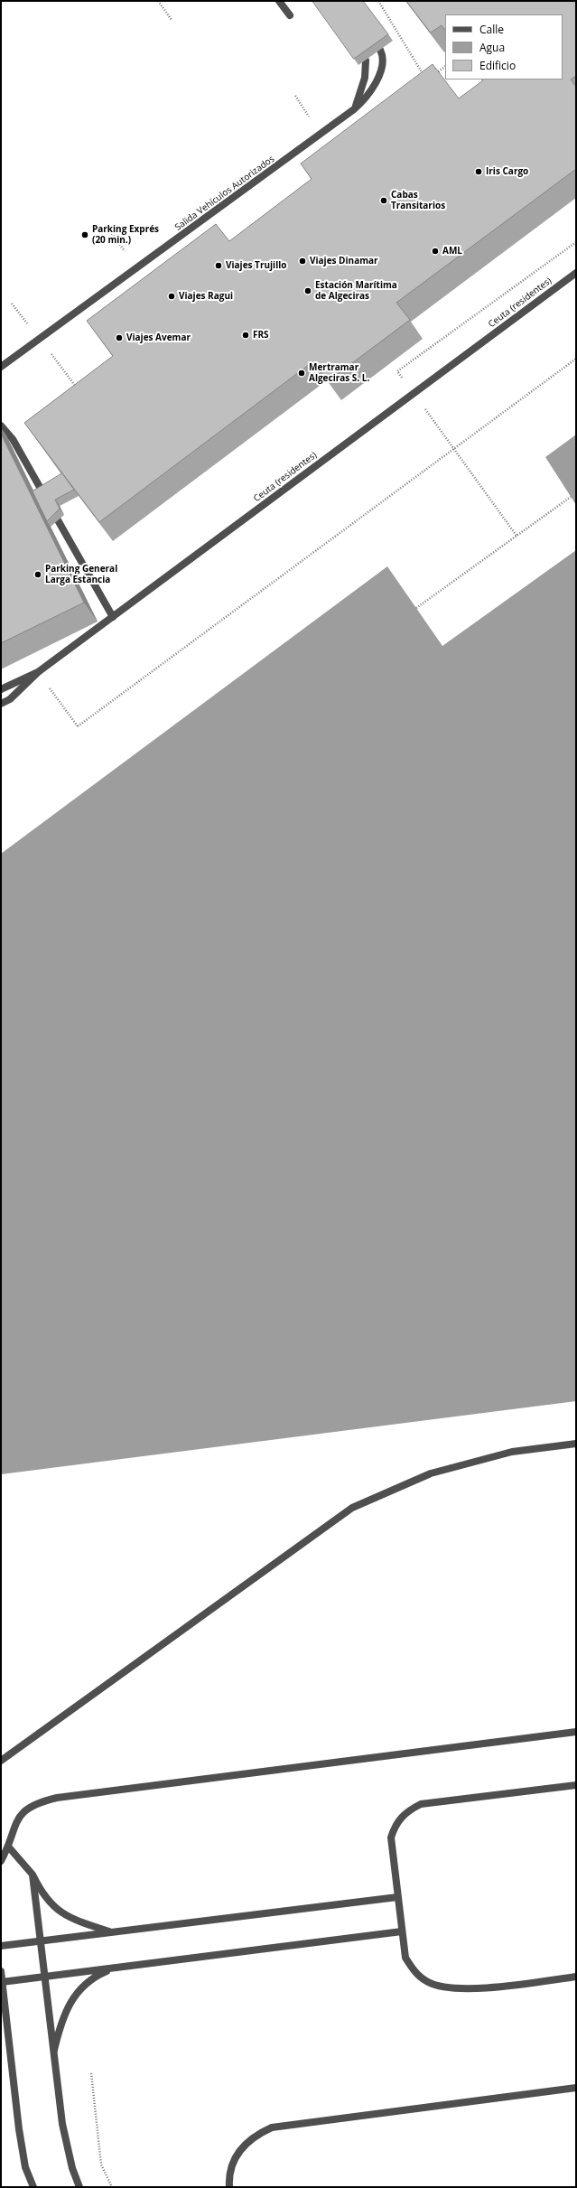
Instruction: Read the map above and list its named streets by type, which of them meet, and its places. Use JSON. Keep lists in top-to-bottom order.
{
  "streets": {
    "street": ["Salida Vehículos Autorizados", "Ceuta (residentes)"]
  },
  "places": [
    "Iris Cargo",
    "Cabas Transitarios",
    "Parking Exprés (20 min.)",
    "AML",
    "Viajes Dinamar",
    "Viajes Trujillo",
    "Estación Marítima de Algeciras",
    "Viajes Ragui",
    "FRS",
    "Viajes Avemar",
    "Mertramar Algeciras S. L.",
    "Parking General Larga Estancia"
  ],
  "legend": ["Calle", "Agua", "Edificio"]
}
